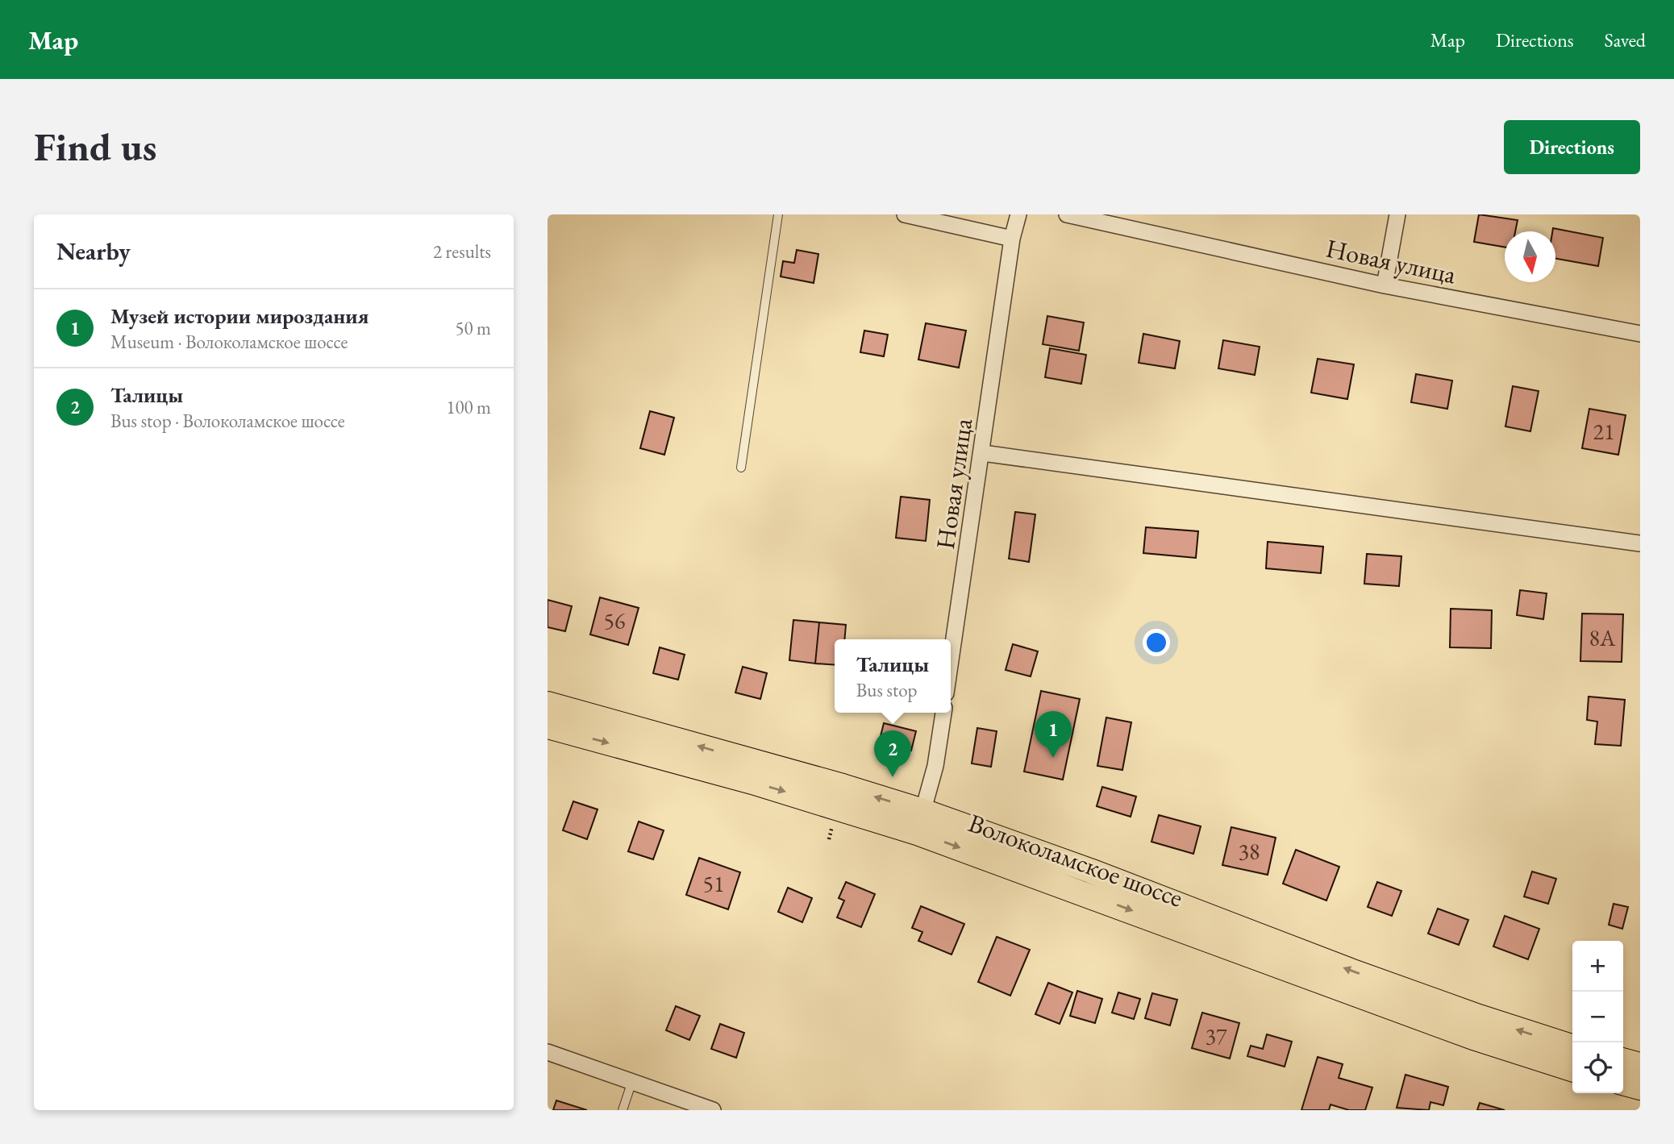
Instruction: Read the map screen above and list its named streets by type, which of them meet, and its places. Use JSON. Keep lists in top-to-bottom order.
{
  "streets": {
    "main road": ["Волоколамское шоссе"],
    "street": ["Новая улица"]
  },
  "house_numbers": [
    "21",
    "56",
    "8А",
    "38",
    "51",
    "37"
  ],
  "north": "bottom",
  "page": {
    "header": "Map",
    "nav": ["Map", "Directions", "Saved"],
    "buttons": "Directions",
    "title": "Find us",
    "heading": ["Nearby", "2 results"],
    "list": [
      {
        "mark": "1",
        "name": "Музей истории мироздания",
        "note": "Museum · Волоколамское шоссе",
        "value": "50 m"
      },
      {
        "mark": "2",
        "name": "Талицы",
        "note": "Bus stop · Волоколамское шоссе",
        "value": "100 m"
      }
    ],
    "popup": ["Талицы", "Bus stop"],
    "pins": ["1", "2"],
    "map_buttons": ["+", "−"]
  }
}
